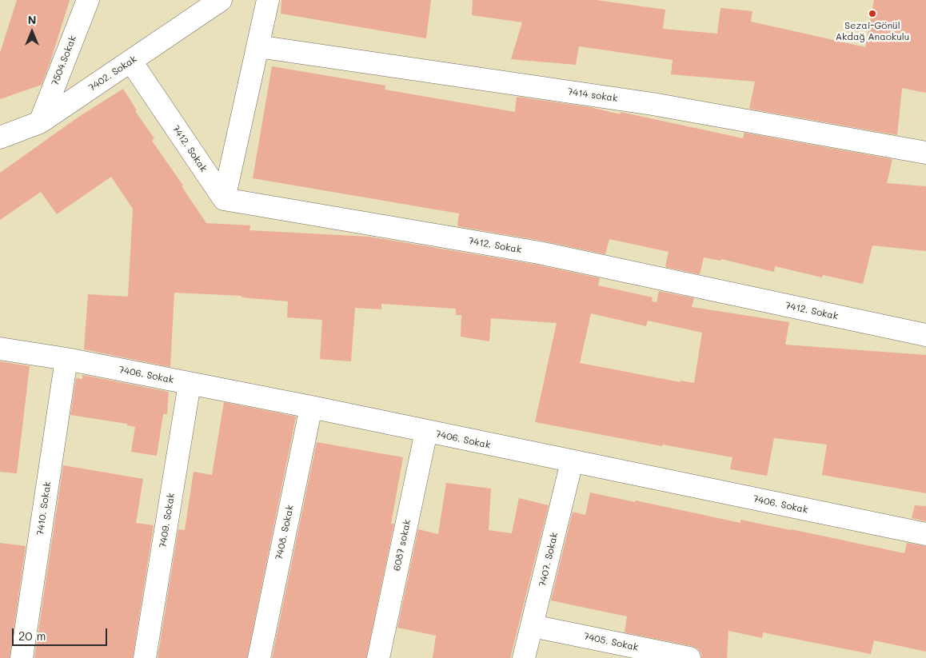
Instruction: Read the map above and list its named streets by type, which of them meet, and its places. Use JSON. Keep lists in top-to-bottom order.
{
  "streets": {
    "street": [
      "7504.Sokak",
      "7402. Sokak",
      "7414 sokak",
      "7412. Sokak",
      "7406. Sokak",
      "7410. Sokak",
      "7409. Sokak",
      "7408. Sokak",
      "6087 sokak",
      "7407. Sokak",
      "7405. Sokak"
    ]
  },
  "crossings": [
    ["7504.Sokak", "7402. Sokak"],
    ["7402. Sokak", "7412. Sokak"],
    ["7406. Sokak", "7410. Sokak"],
    ["7406. Sokak", "7409. Sokak"],
    ["7406. Sokak", "7408. Sokak"],
    ["7406. Sokak", "6087 sokak"],
    ["7406. Sokak", "7407. Sokak"],
    ["7407. Sokak", "7405. Sokak"]
  ],
  "places": ["Sezai-Gönül Akdağ Anaokulu"],
  "scale_bar": "20 m",
  "north": "top"
}
